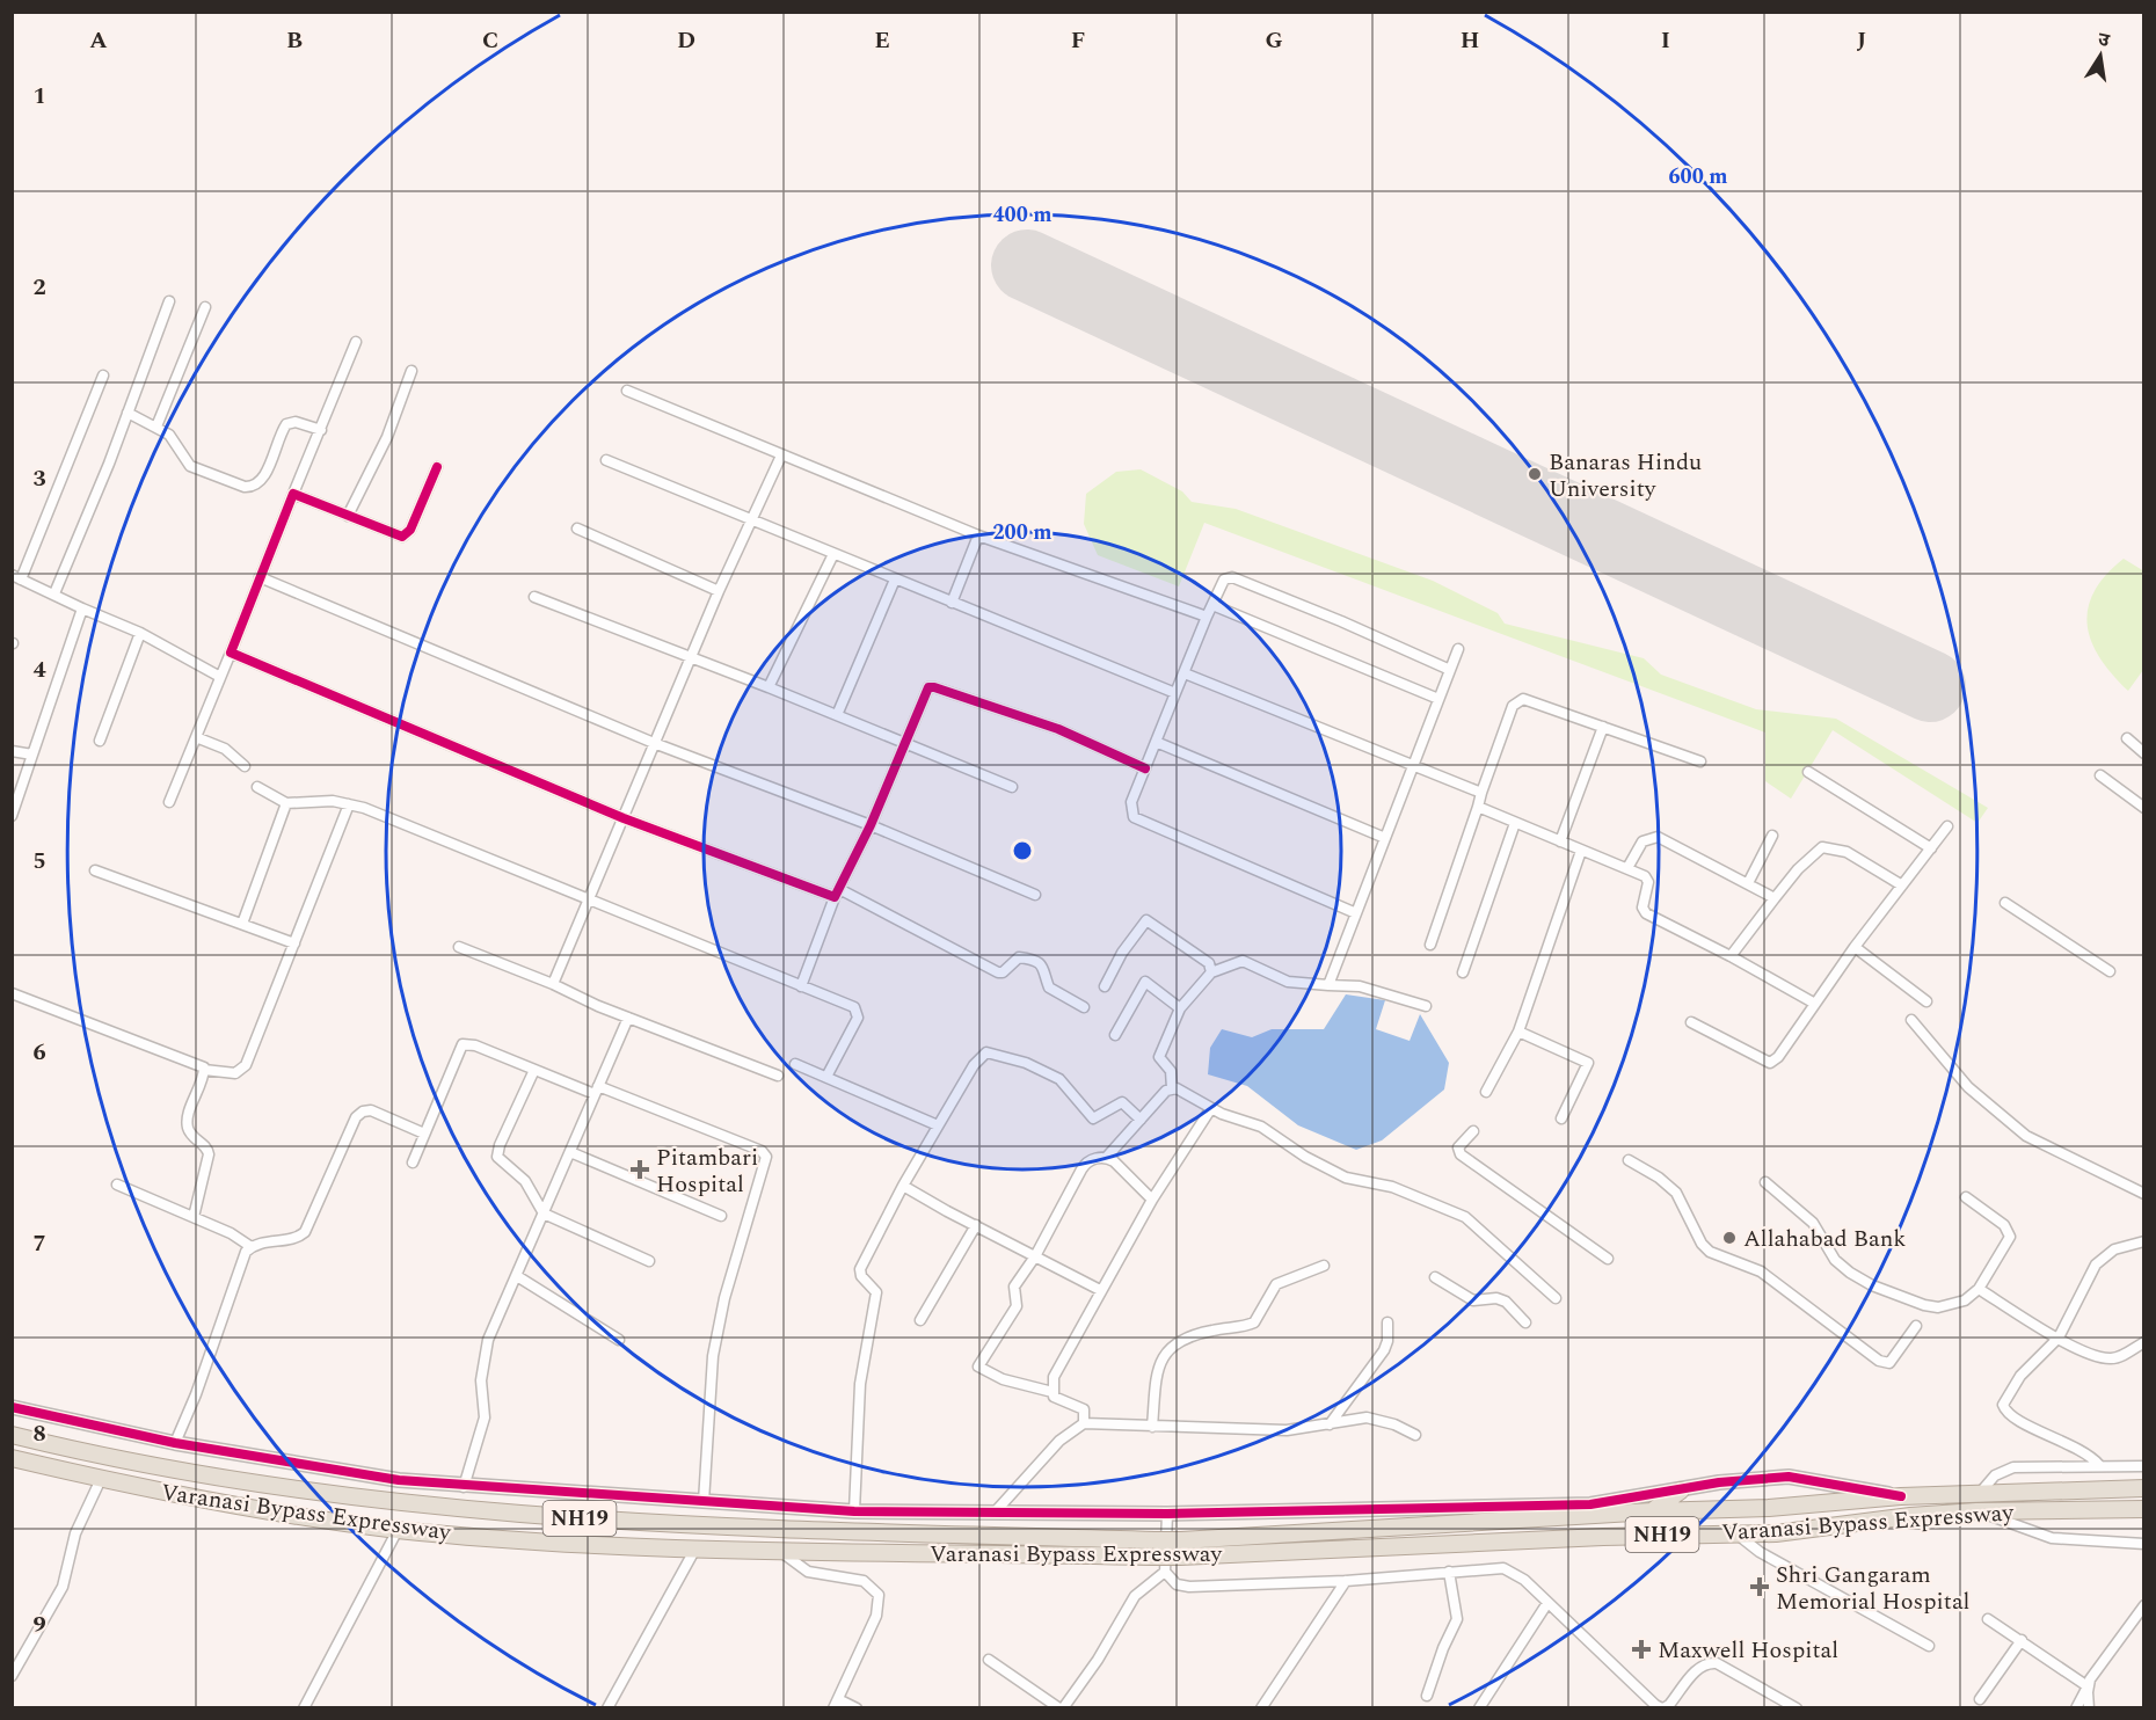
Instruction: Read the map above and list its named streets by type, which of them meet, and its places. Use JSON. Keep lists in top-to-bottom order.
{
  "streets": {
    "highway": ["Varanasi Bypass Expressway", "NH19"]
  },
  "places": {
    "other": ["Banaras Hindu University", "Allahabad Bank"],
    "health": ["Pitambari Hospital", "Shri Gangaram Memorial Hospital", "Maxwell Hospital"]
  },
  "north": "top",
  "grid": {
    "columns": [
      "A",
      "B",
      "C",
      "D",
      "E",
      "F",
      "G",
      "H",
      "I",
      "J"
    ],
    "rows": [
      "1",
      "2",
      "3",
      "4",
      "5",
      "6",
      "7",
      "8",
      "9"
    ]
  },
  "rings": ["600 m", "400 m", "200 m"]
}
